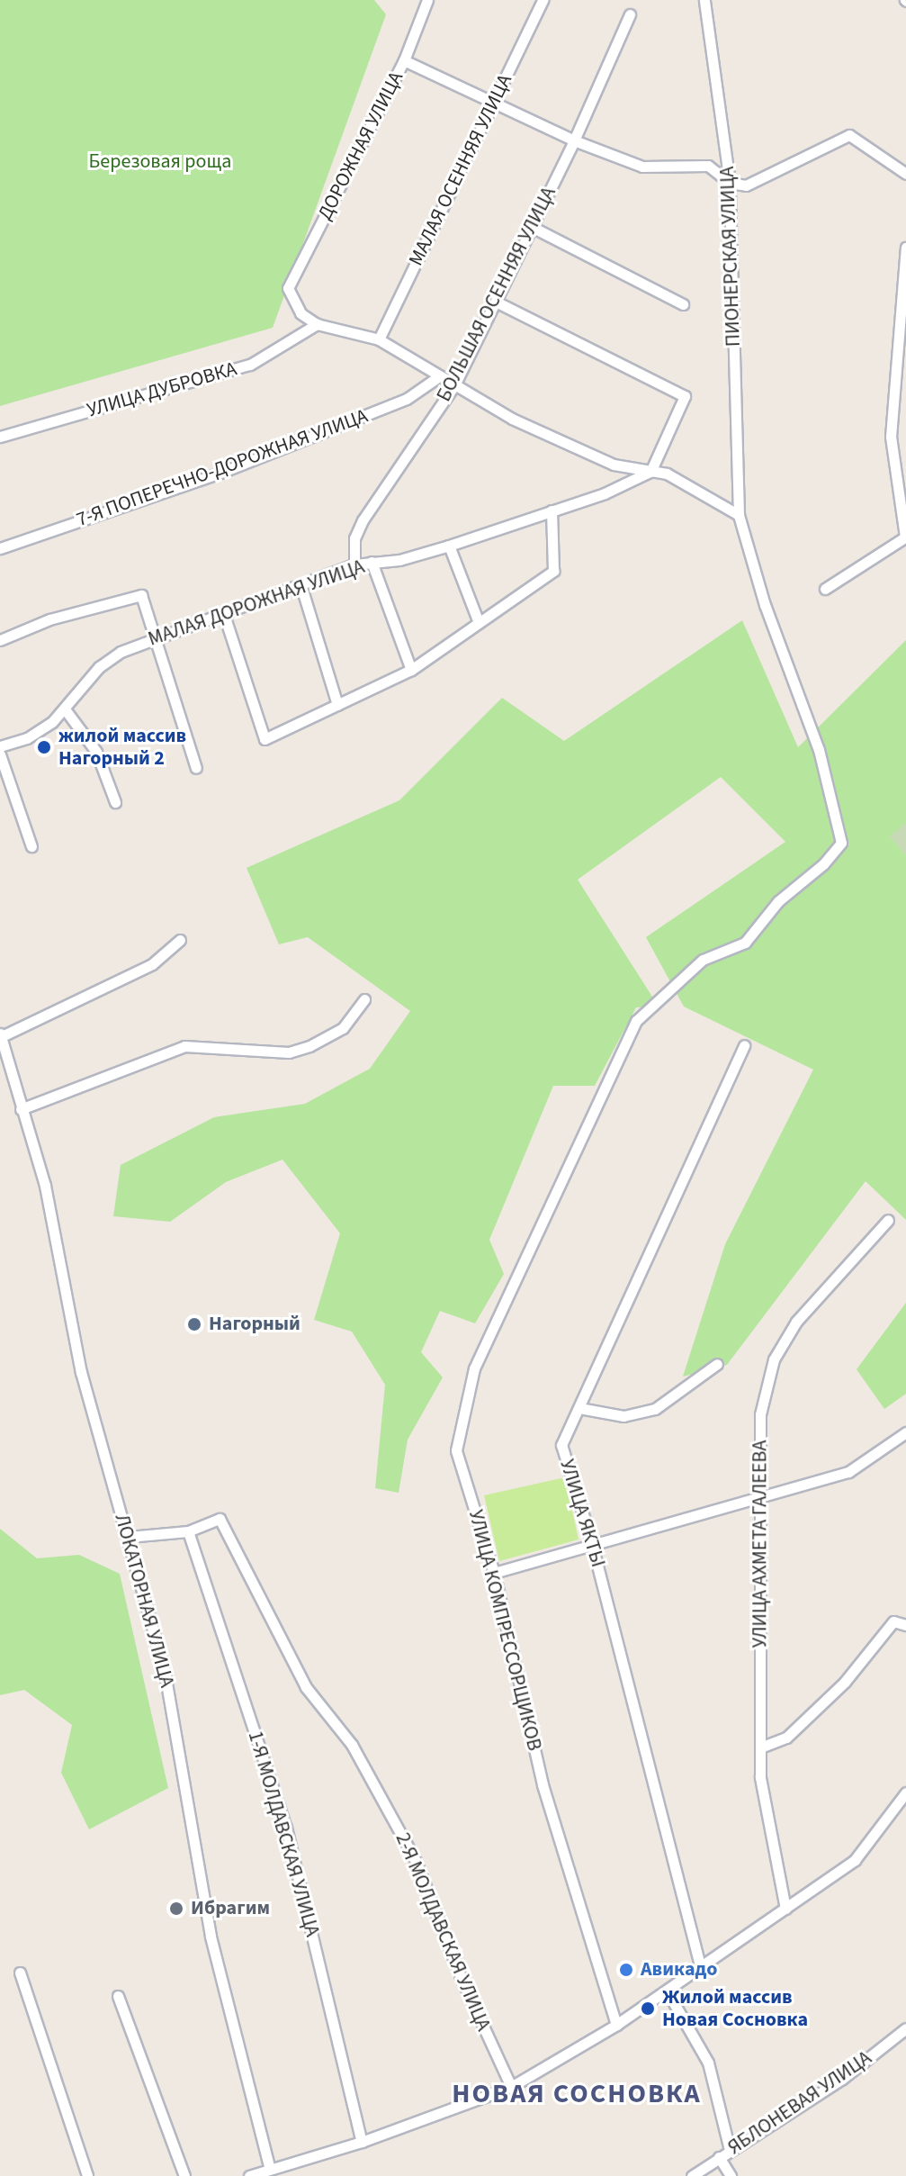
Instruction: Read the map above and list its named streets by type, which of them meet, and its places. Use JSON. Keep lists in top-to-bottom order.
{
  "streets": {
    "street": [
      "ДОРОЖНАЯ УЛИЦА",
      "МАЛАЯ ОСЕННЯЯ УЛИЦА",
      "ПИОНЕРСКАЯ УЛИЦА",
      "БОЛЬШАЯ ОСЕННЯЯ УЛИЦА",
      "УЛИЦА ДУБРОВКА",
      "7-Я ПОПЕРЕЧНО-ДОРОЖНАЯ УЛИЦА",
      "МАЛАЯ ДОРОЖНАЯ УЛИЦА",
      "УЛИЦА ЯКТЫ",
      "УЛИЦА АХМЕТА ГАЛЕЕВА",
      "ЛОКАТОРНАЯ УЛИЦА",
      "УЛИЦА КОМПРЕССОРЩИКОВ",
      "1-Я МОЛДАВСКАЯ УЛИЦА",
      "2-Я МОЛДАВСКАЯ УЛИЦА",
      "ЯБЛОНЕВАЯ УЛИЦА"
    ]
  },
  "crossings": [
    ["ДОРОЖНАЯ УЛИЦА", "УЛИЦА ДУБРОВКА"],
    ["ПИОНЕРСКАЯ УЛИЦА", "УЛИЦА КОМПРЕССОРЩИКОВ"],
    ["БОЛЬШАЯ ОСЕННЯЯ УЛИЦА", "МАЛАЯ ДОРОЖНАЯ УЛИЦА"],
    ["1-Я МОЛДАВСКАЯ УЛИЦА", "2-Я МОЛДАВСКАЯ УЛИЦА"]
  ],
  "districts": ["НОВАЯ СОСНОВКА"],
  "parks": ["Березовая роща"],
  "places": [
    "жилой массив Нагорный 2",
    "Нагорный",
    "Ибрагим",
    "Авикадо",
    "Жилой массив Новая Сосновка"
  ]
}
